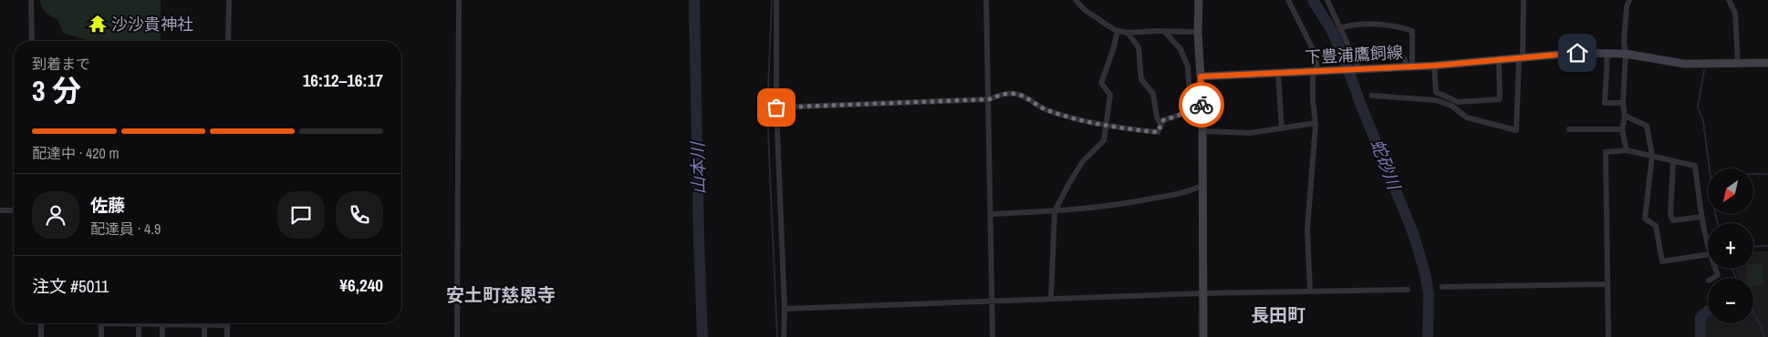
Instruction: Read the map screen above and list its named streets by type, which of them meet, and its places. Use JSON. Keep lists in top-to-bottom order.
{
  "streets": {
    "main road": ["下豊浦鷹飼線"]
  },
  "districts": ["安土町慈恩寺", "長田町"],
  "water": ["蛇砂川", "山本川"],
  "places": {
    "temple": ["沙沙貴神社"]
  },
  "north": "bottom left",
  "page": {
    "heading": ["3 分", "到着まで", "16:12–16:17"],
    "panel": [
      "佐藤",
      "配達員 · 4.9",
      "注文 #5011",
      "¥6,240"
    ],
    "bar": "配達中 · 420 m",
    "map_buttons": ["+", "−"]
  }
}
